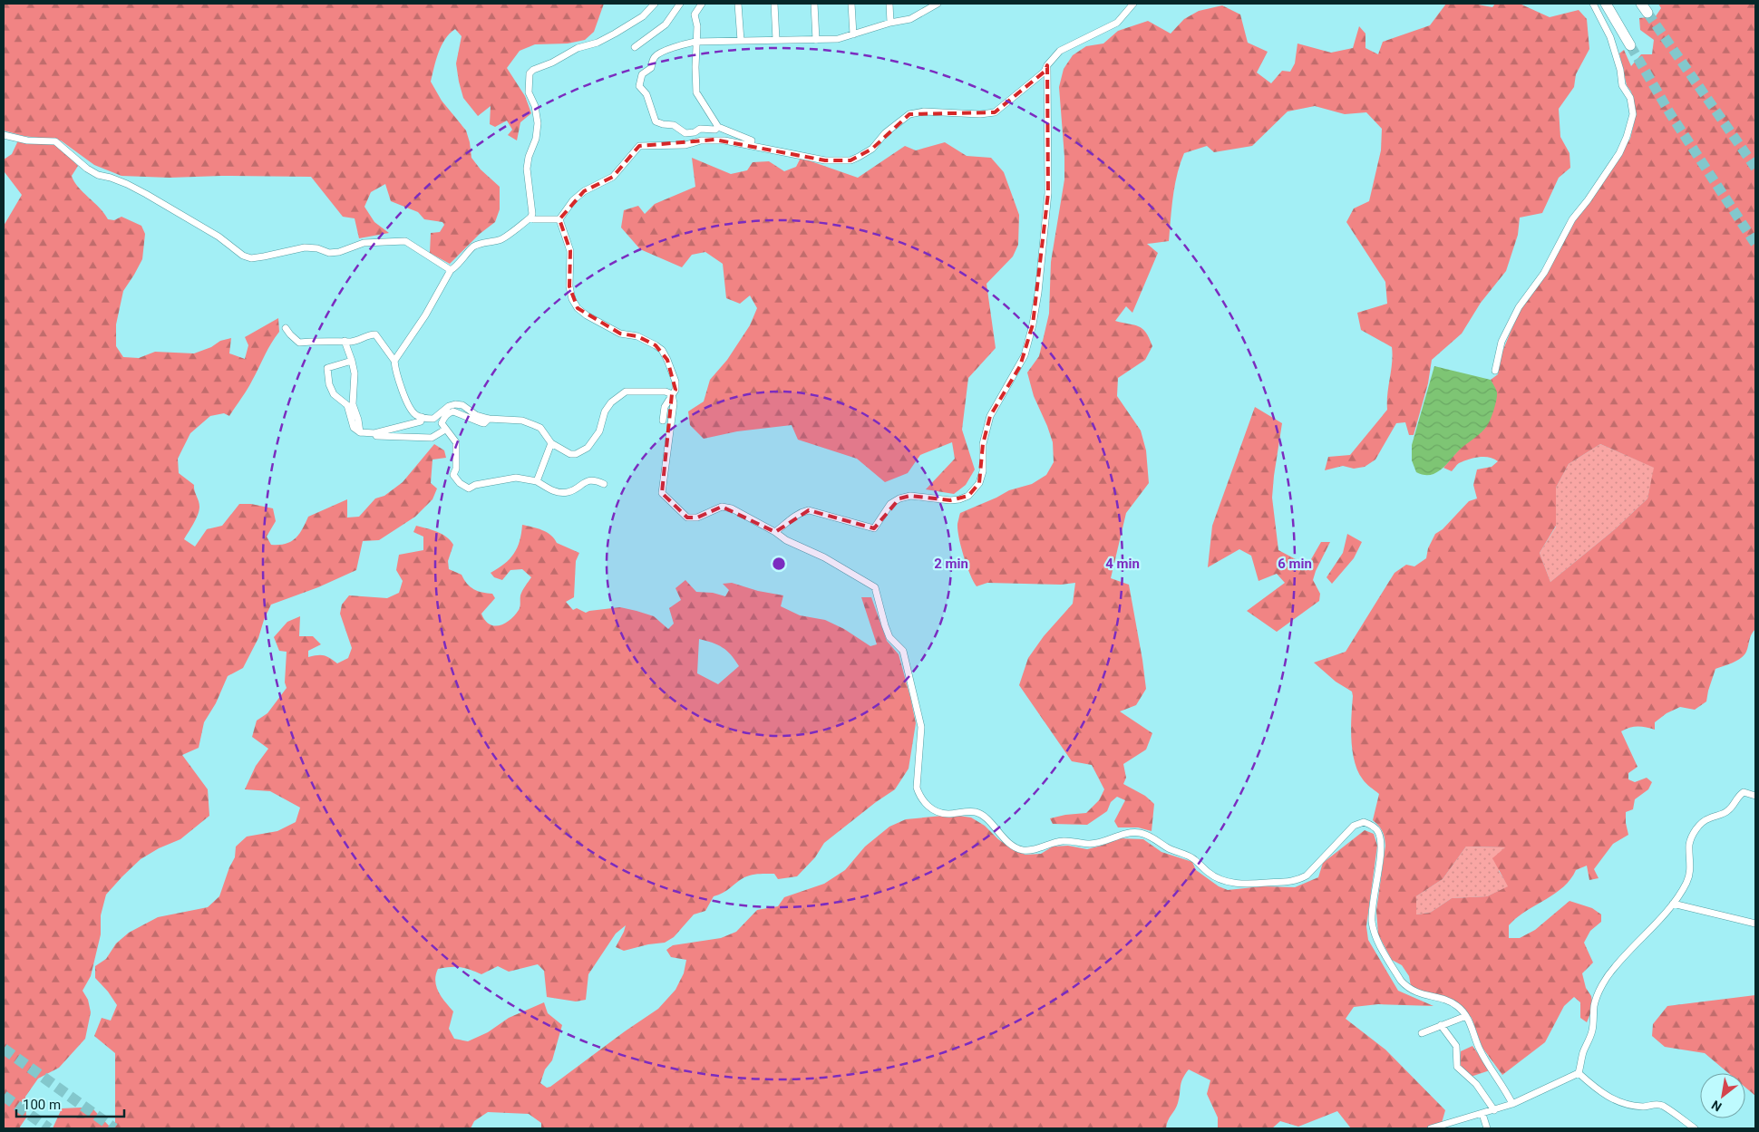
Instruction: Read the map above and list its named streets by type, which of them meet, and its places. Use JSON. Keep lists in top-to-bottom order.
{
  "scale_bar": "100 m",
  "north": "bottom left",
  "rings": ["2 min", "4 min", "6 min"]
}
